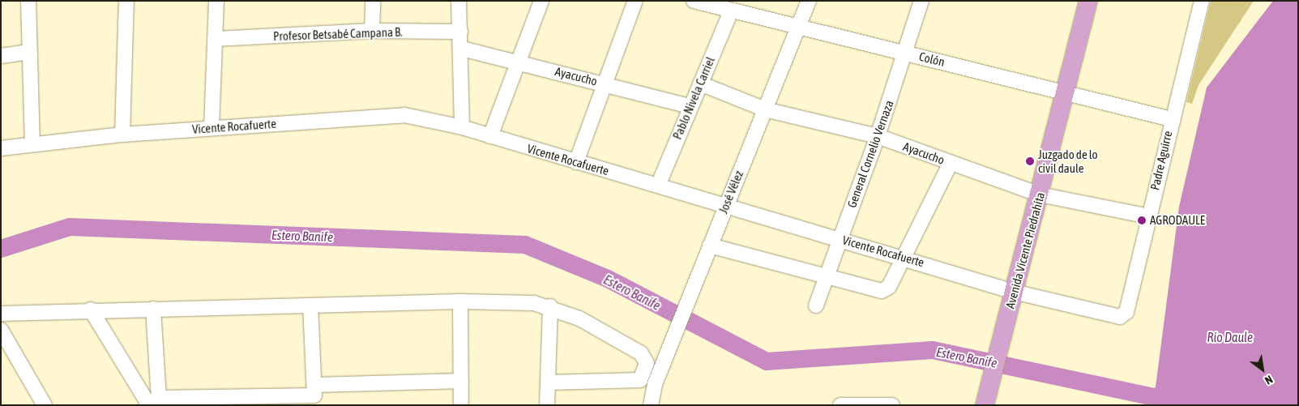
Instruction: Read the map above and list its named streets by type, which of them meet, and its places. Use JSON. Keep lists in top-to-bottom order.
{
  "streets": {
    "main road": ["Avenida Vicente Piedrahíta"],
    "street": [
      "Profesor Betsabé Campana B.",
      "Colón",
      "Ayacucho",
      "Pablo Nivela Carriel",
      "Vicente Rocafuerte",
      "General Cornelio Vernaza",
      "Padre Aguirre",
      "José Vélez"
    ]
  },
  "crossings": [
    ["Colón", "Pablo Nivela Carriel"],
    ["Colón", "General Cornelio Vernaza"],
    ["Colón", "Padre Aguirre"],
    ["Colón", "José Vélez"],
    ["Colón", "Avenida Vicente Piedrahíta"],
    ["Ayacucho", "Pablo Nivela Carriel"],
    ["Ayacucho", "General Cornelio Vernaza"],
    ["Ayacucho", "Padre Aguirre"],
    ["Ayacucho", "José Vélez"],
    ["Ayacucho", "Avenida Vicente Piedrahíta"],
    ["Pablo Nivela Carriel", "Vicente Rocafuerte"],
    ["Vicente Rocafuerte", "General Cornelio Vernaza"],
    ["Vicente Rocafuerte", "Padre Aguirre"],
    ["Vicente Rocafuerte", "José Vélez"],
    ["Vicente Rocafuerte", "Avenida Vicente Piedrahíta"]
  ],
  "water": ["Estero Banife", "Río Daule"],
  "places": ["Juzgado de lo civil daule", "AGRODAULE"],
  "north": "bottom right"
}
